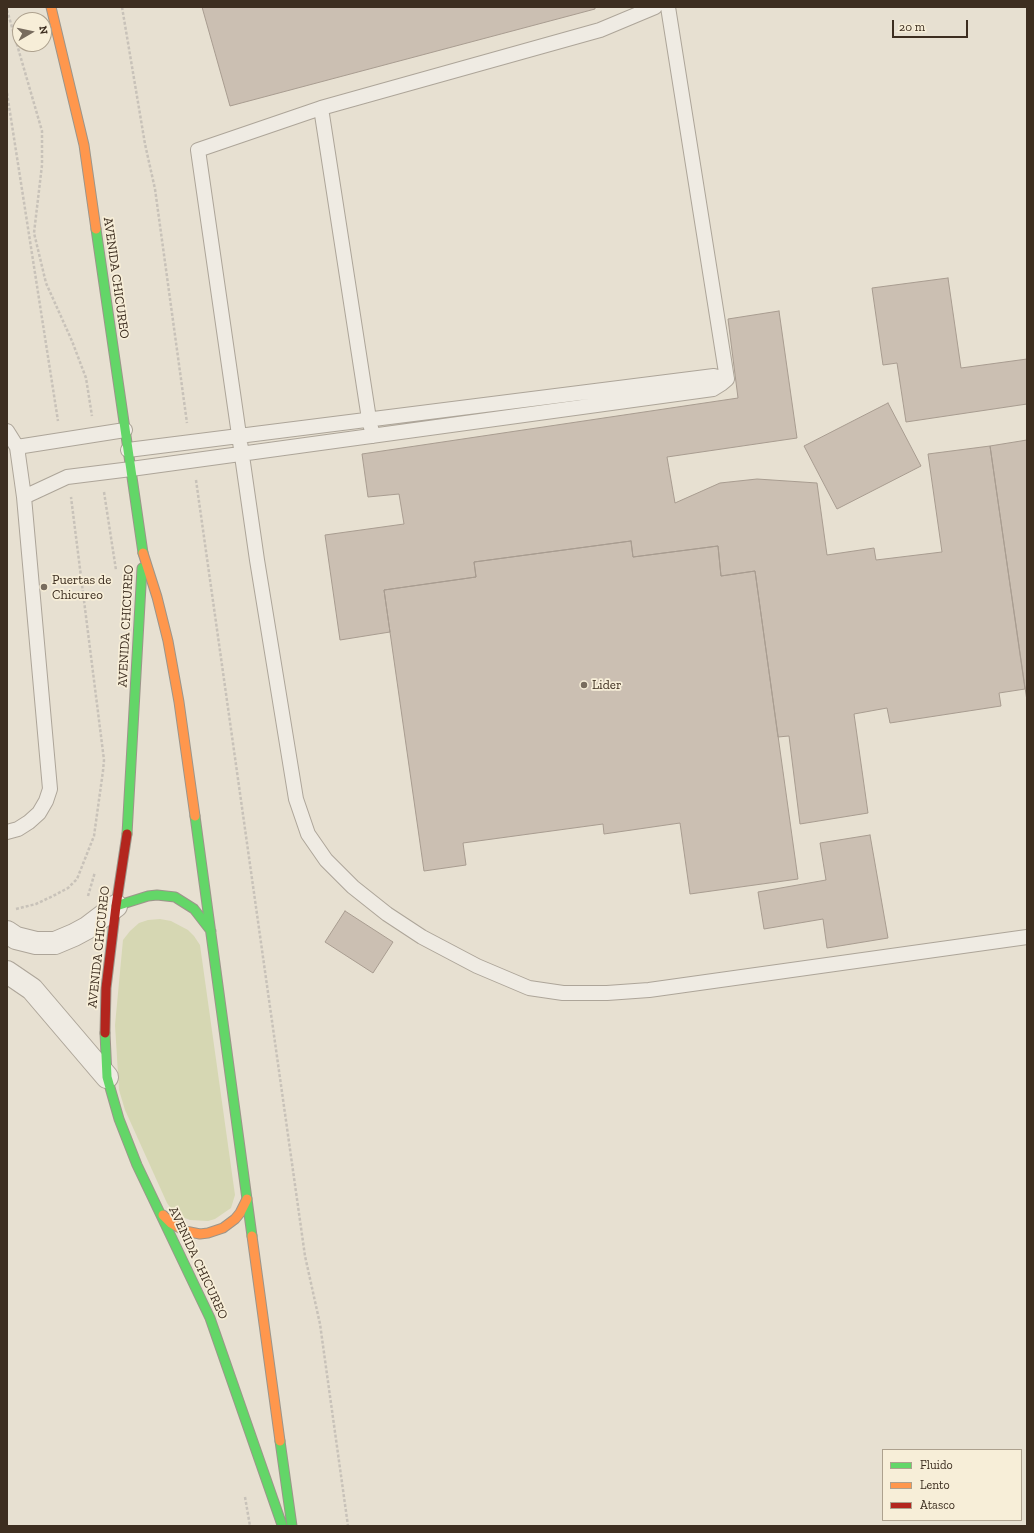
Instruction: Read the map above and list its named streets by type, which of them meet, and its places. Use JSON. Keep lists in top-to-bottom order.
{
  "streets": {
    "main road": ["AVENIDA CHICUREO"]
  },
  "places": ["Puertas de Chicureo", "Lider"],
  "legend": ["Fluido", "Lento", "Atasco"],
  "scale_bar": "20 m",
  "north": "right"
}
